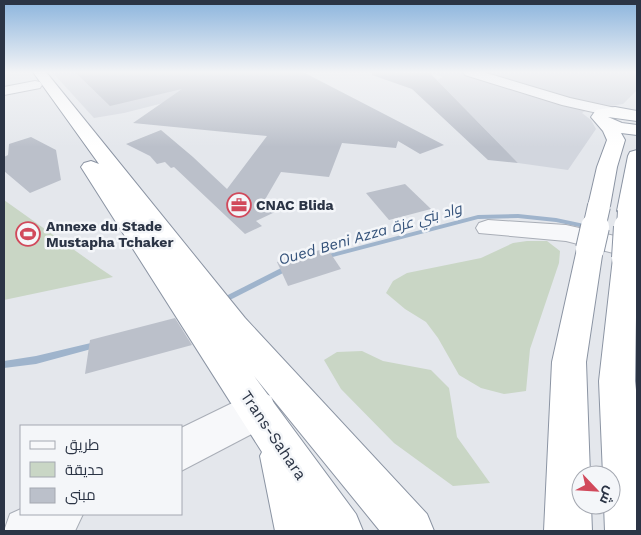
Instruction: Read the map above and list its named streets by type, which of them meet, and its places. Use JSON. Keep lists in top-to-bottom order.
{
  "streets": {
    "highway": ["Trans-Sahara"]
  },
  "water": ["Oued Beni Azza واد بني عزة"],
  "places": {
    "office": ["CNAC Blida"],
    "sports": ["Annexe du Stade Mustapha Tchaker"]
  },
  "legend": ["طريق", "حديقة", "مبنى"],
  "north": "bottom right"
}
